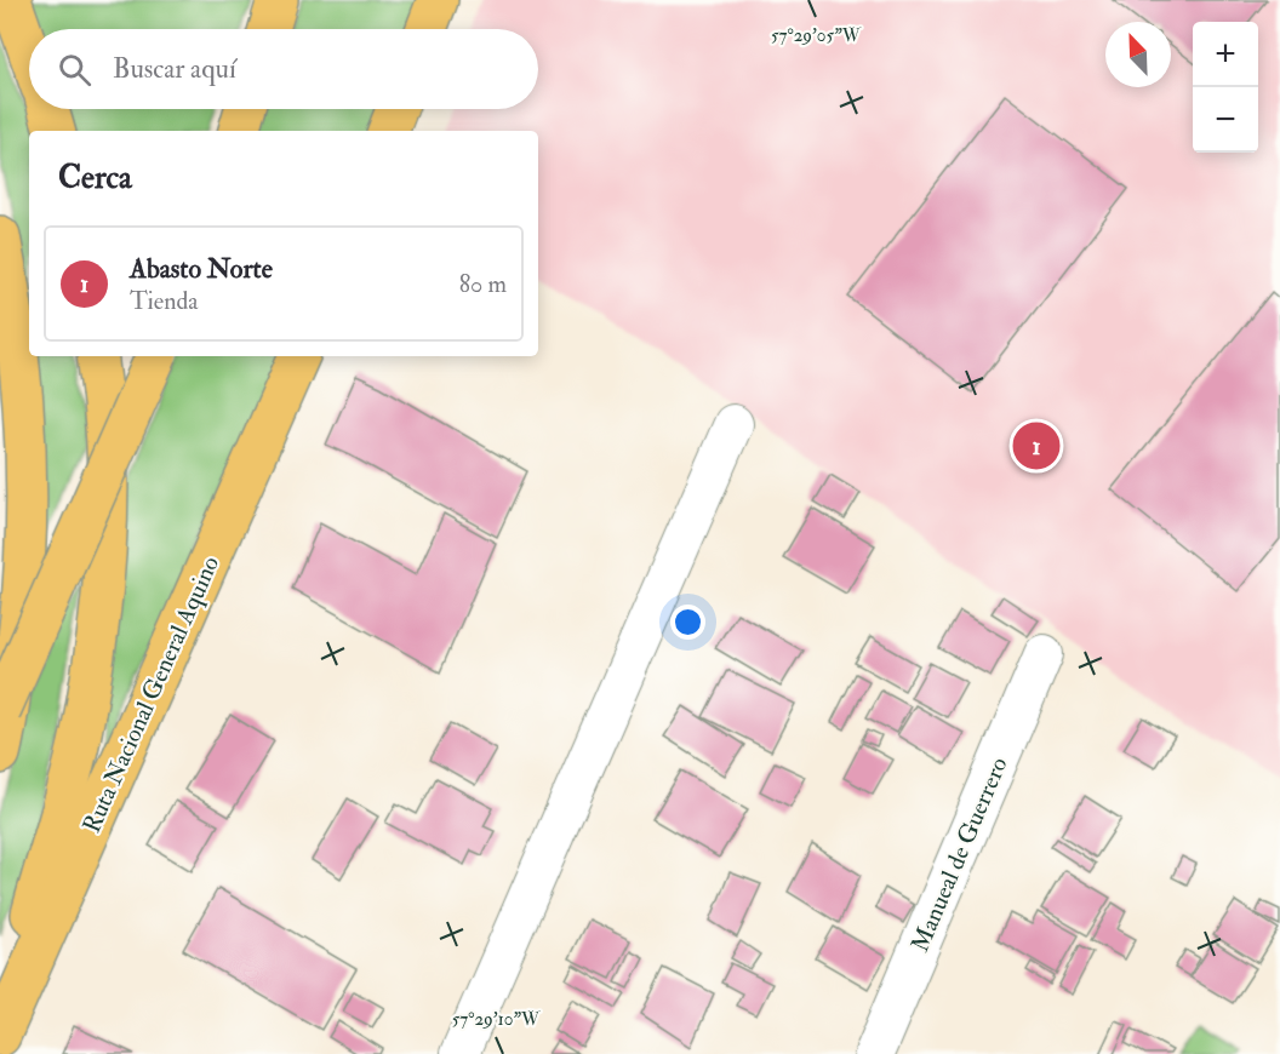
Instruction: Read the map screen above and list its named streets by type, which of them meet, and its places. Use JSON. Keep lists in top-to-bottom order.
{
  "streets": {
    "highway": ["Ruta Nacional General Aquino"],
    "street": ["Manueal de Guerrero"]
  },
  "north": "top left",
  "page": {
    "map_buttons": ["+", "−"],
    "search": "Buscar aquí",
    "heading": "Cerca",
    "list": [
      {
        "mark": "1",
        "name": "Abasto Norte",
        "note": "Tienda",
        "value": "80 m"
      }
    ],
    "pins": "1"
  },
  "coordinates": ["57°29'05\"W", "57°29'10\"W"]
}
